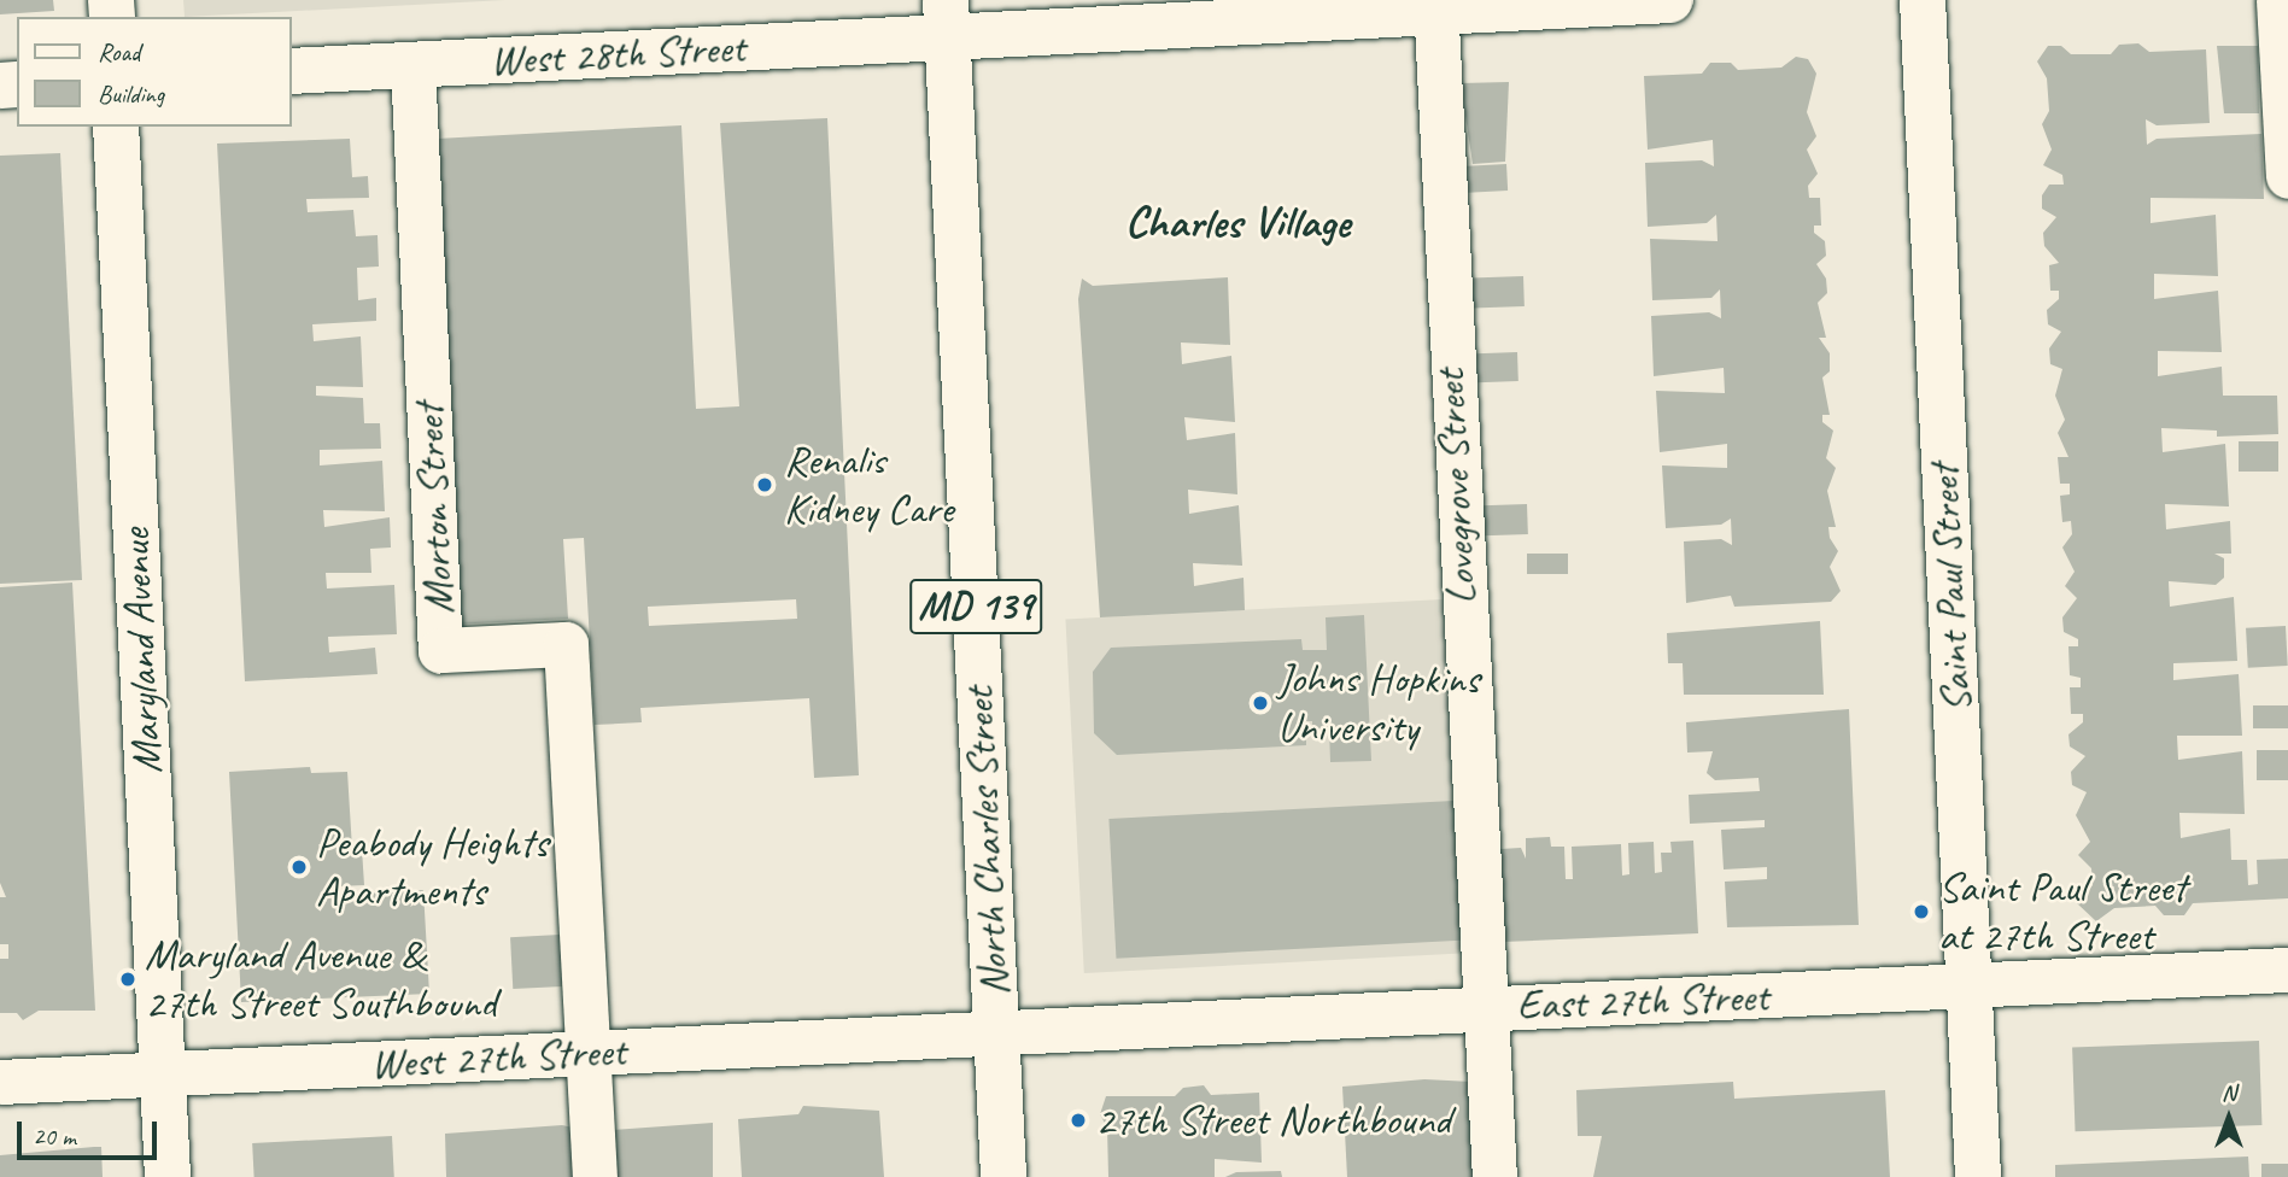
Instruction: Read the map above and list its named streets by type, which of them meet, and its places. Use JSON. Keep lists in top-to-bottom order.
{
  "streets": {
    "main road": [
      "West 28th Street",
      "Saint Paul Street",
      "MD 139",
      "Maryland Avenue",
      "North Charles Street"
    ],
    "street": [
      "Lovegrove Street",
      "Morton Street",
      "East 27th Street",
      "West 27th Street"
    ]
  },
  "crossings": [
    ["West 28th Street", "Lovegrove Street"],
    ["West 28th Street", "Morton Street"],
    ["West 28th Street", "North Charles Street"],
    ["Lovegrove Street", "East 27th Street"],
    ["Morton Street", "West 27th Street"],
    ["Saint Paul Street", "East 27th Street"],
    ["Maryland Avenue", "West 27th Street"],
    ["North Charles Street", "East 27th Street"],
    ["North Charles Street", "West 27th Street"],
    ["East 27th Street", "West 27th Street"]
  ],
  "districts": ["Charles Village"],
  "places": [
    "Renalis Kidney Care",
    "Johns Hopkins University",
    "Peabody Heights Apartments",
    "Saint Paul Street at 27th Street",
    "Maryland Avenue & 27th Street Southbound",
    "27th Street Northbound"
  ],
  "legend": ["Road", "Building"],
  "scale_bar": "20 m",
  "north": "top"
}
